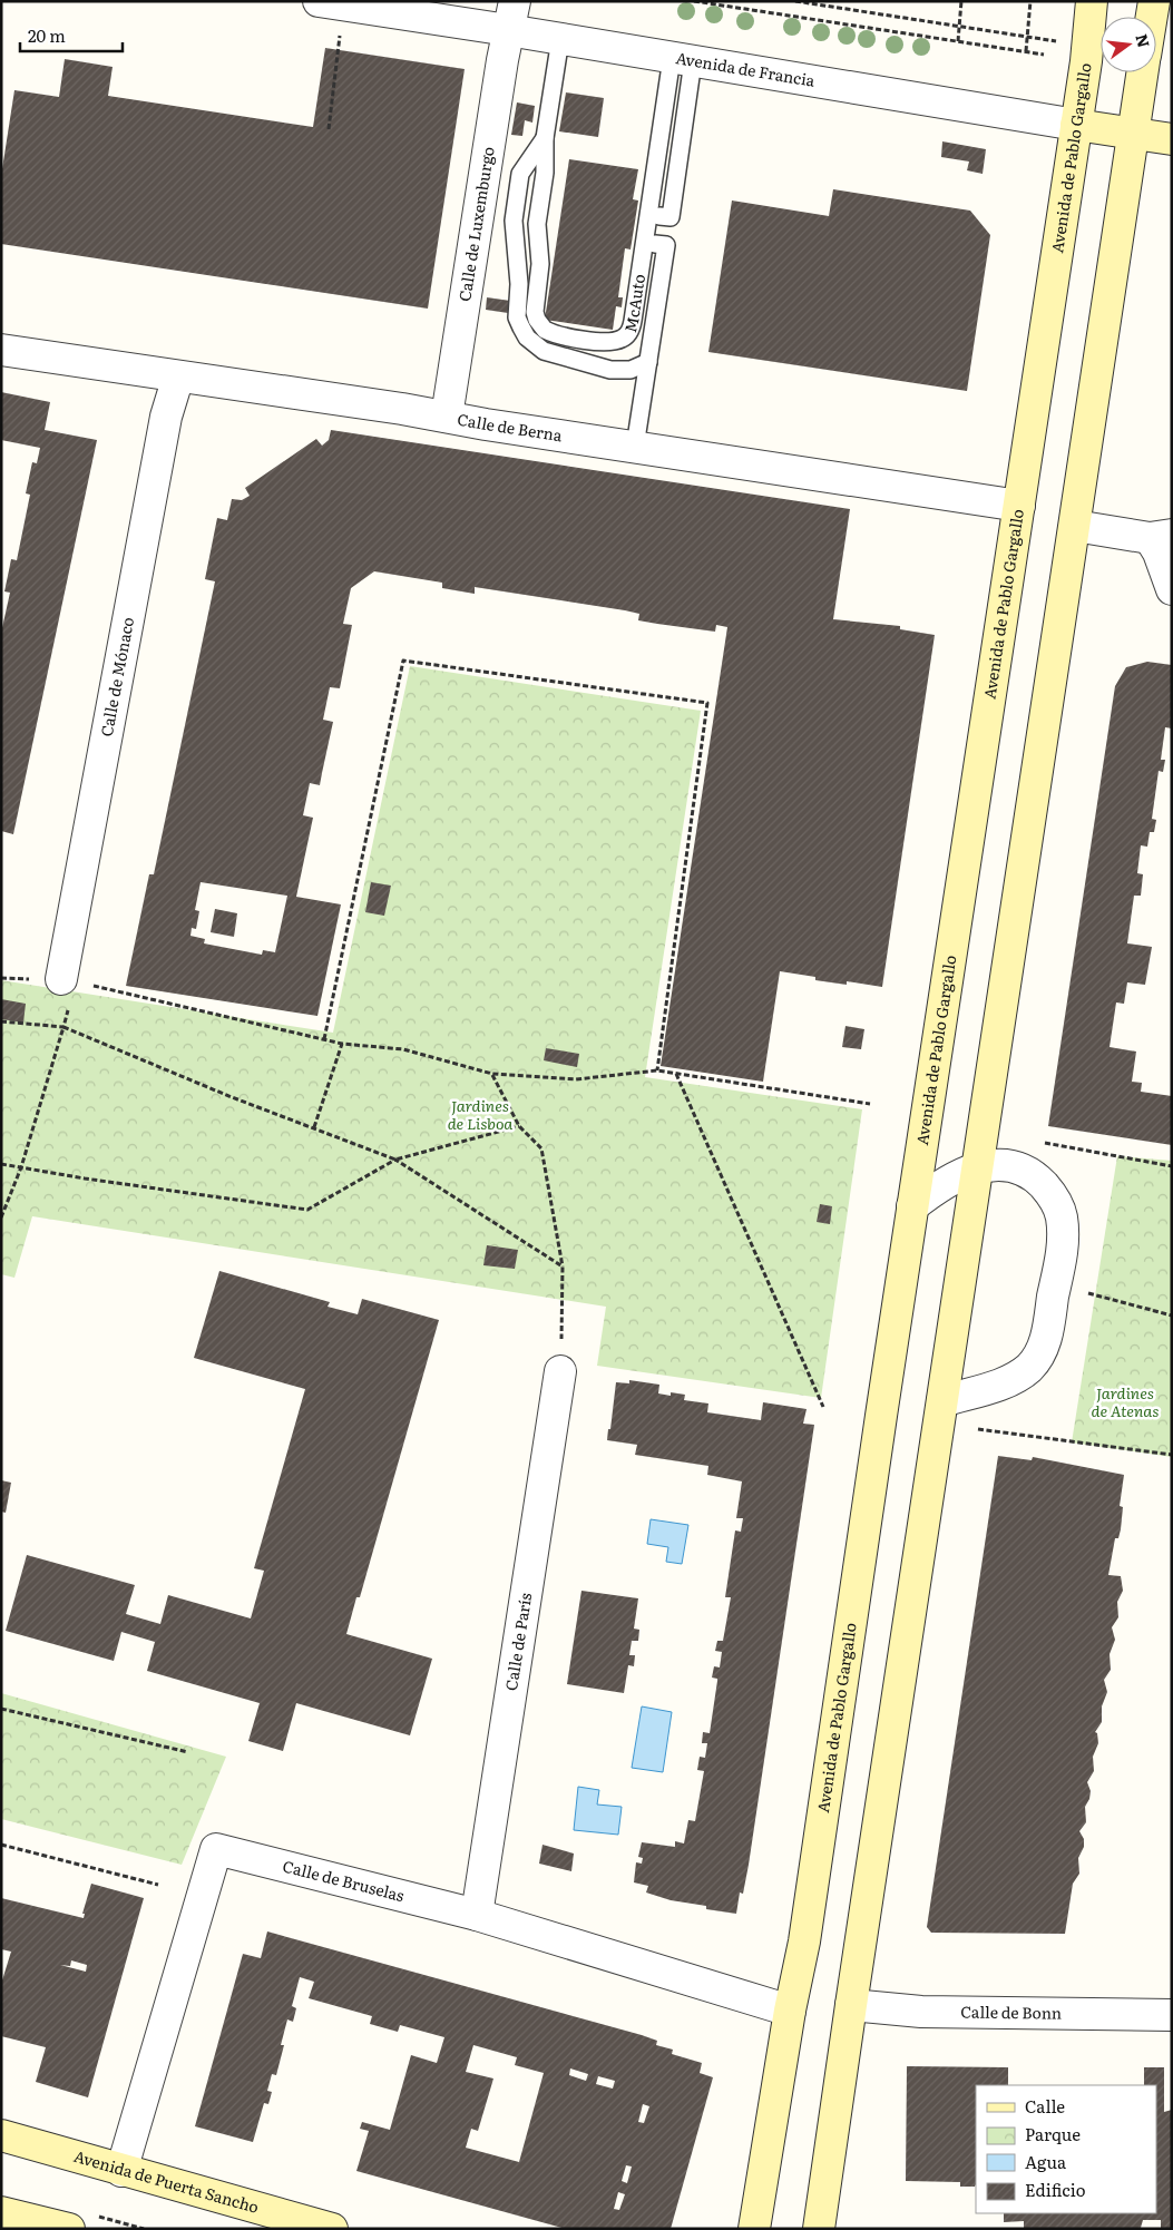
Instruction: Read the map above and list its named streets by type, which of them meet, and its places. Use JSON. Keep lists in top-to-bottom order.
{
  "streets": {
    "street": [
      "Avenida de Francia",
      "Avenida de Pablo Gargallo",
      "Calle de Luxemburgo",
      "Calle de Berna",
      "Calle de Mónaco",
      "Calle de París",
      "Calle de Bruselas",
      "Calle de Bonn",
      "Avenida de Puerta Sancho"
    ],
    "lane": ["McAuto"]
  },
  "crossings": [
    ["Avenida de Francia", "Avenida de Pablo Gargallo"],
    ["Avenida de Francia", "Calle de Luxemburgo"],
    ["Avenida de Francia", "McAuto"],
    ["Avenida de Pablo Gargallo", "Calle de Berna"],
    ["Avenida de Pablo Gargallo", "Calle de Bruselas"],
    ["Calle de Luxemburgo", "Calle de Berna"],
    ["Calle de Berna", "Calle de Mónaco"],
    ["Calle de París", "Calle de Bruselas"],
    ["Calle de Bruselas", "Avenida de Puerta Sancho"]
  ],
  "parks": ["Jardines de Lisboa", "Jardines de Atenas"],
  "legend": [
    "Calle",
    "Parque",
    "Agua",
    "Edificio"
  ],
  "scale_bar": "20 m",
  "north": "right"
}
